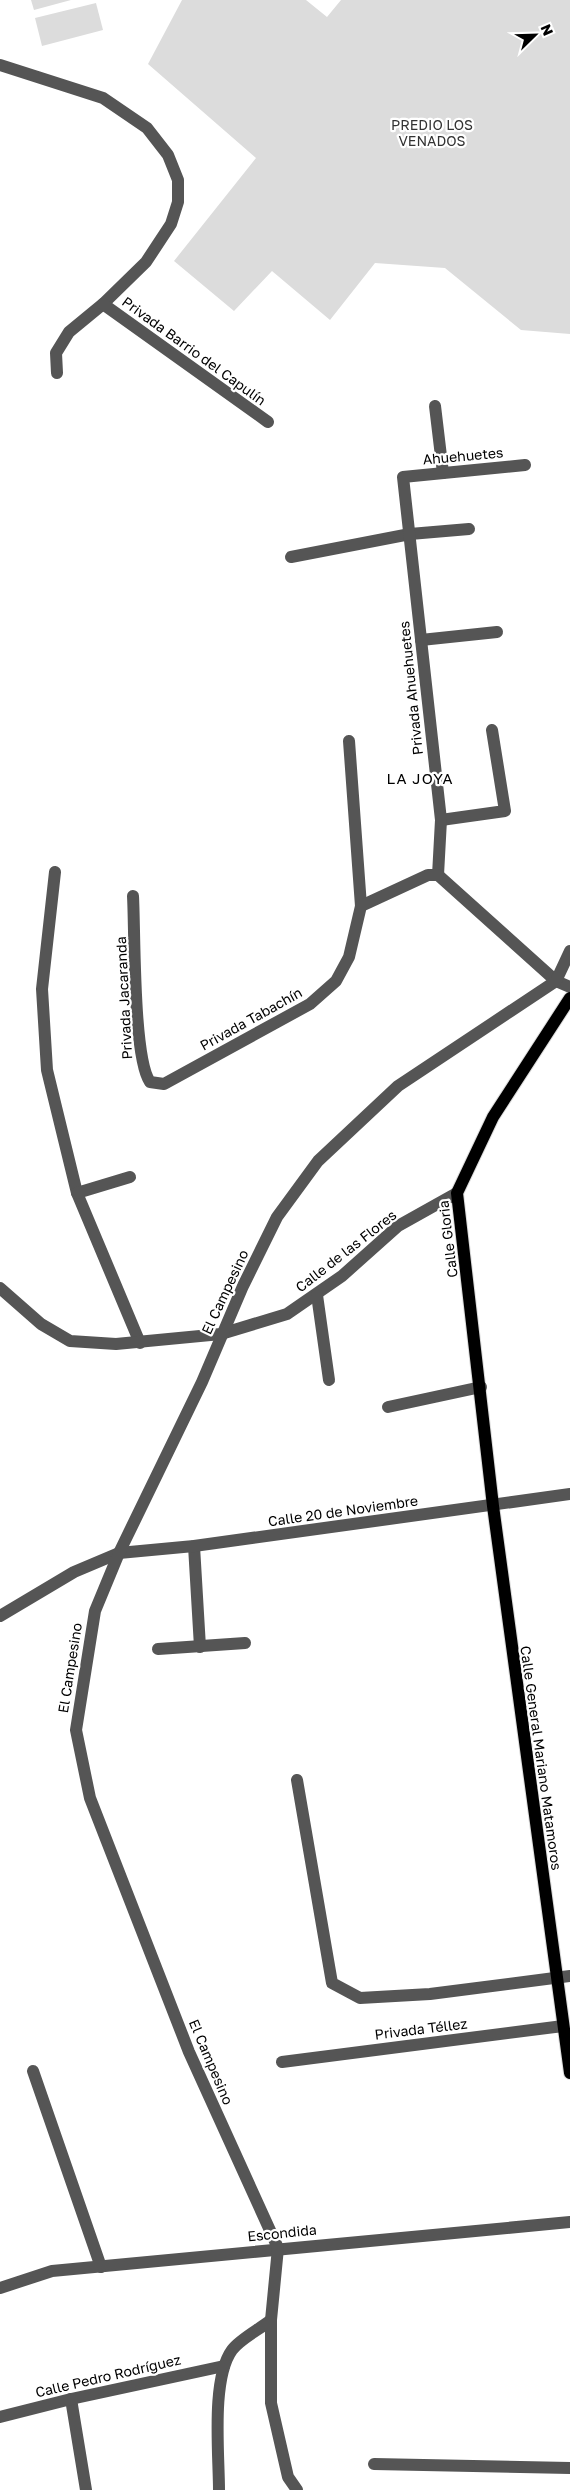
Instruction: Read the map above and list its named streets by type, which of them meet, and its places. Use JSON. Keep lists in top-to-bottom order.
{
  "streets": {
    "main road": ["Calle Gloria", "Calle General Mariano Matamoros"],
    "street": [
      "Privada Barrio del Capulín",
      "Ahuehuetes",
      "Privada Ahuehuetes",
      "Privada Jacaranda",
      "Privada Tabachín",
      "Calle de las Flores",
      "El Campesino",
      "Calle 20 de Noviembre",
      "Privada Téllez",
      "Escondida",
      "Calle Pedro Rodríguez"
    ]
  },
  "crossings": [
    ["Ahuehuetes", "Privada Ahuehuetes"],
    ["Privada Jacaranda", "Privada Tabachín"],
    ["Calle Gloria", "Calle de las Flores"],
    ["Calle Gloria", "Calle 20 de Noviembre"],
    ["Calle Gloria", "Calle General Mariano Matamoros"],
    ["Calle de las Flores", "El Campesino"],
    ["El Campesino", "Calle 20 de Noviembre"],
    ["El Campesino", "Escondida"],
    ["Calle 20 de Noviembre", "Calle General Mariano Matamoros"],
    ["Calle General Mariano Matamoros", "Privada Téllez"]
  ],
  "districts": ["LA JOYA"],
  "parks": ["PREDIO LOS VENADOS"],
  "north": "top right"
}
